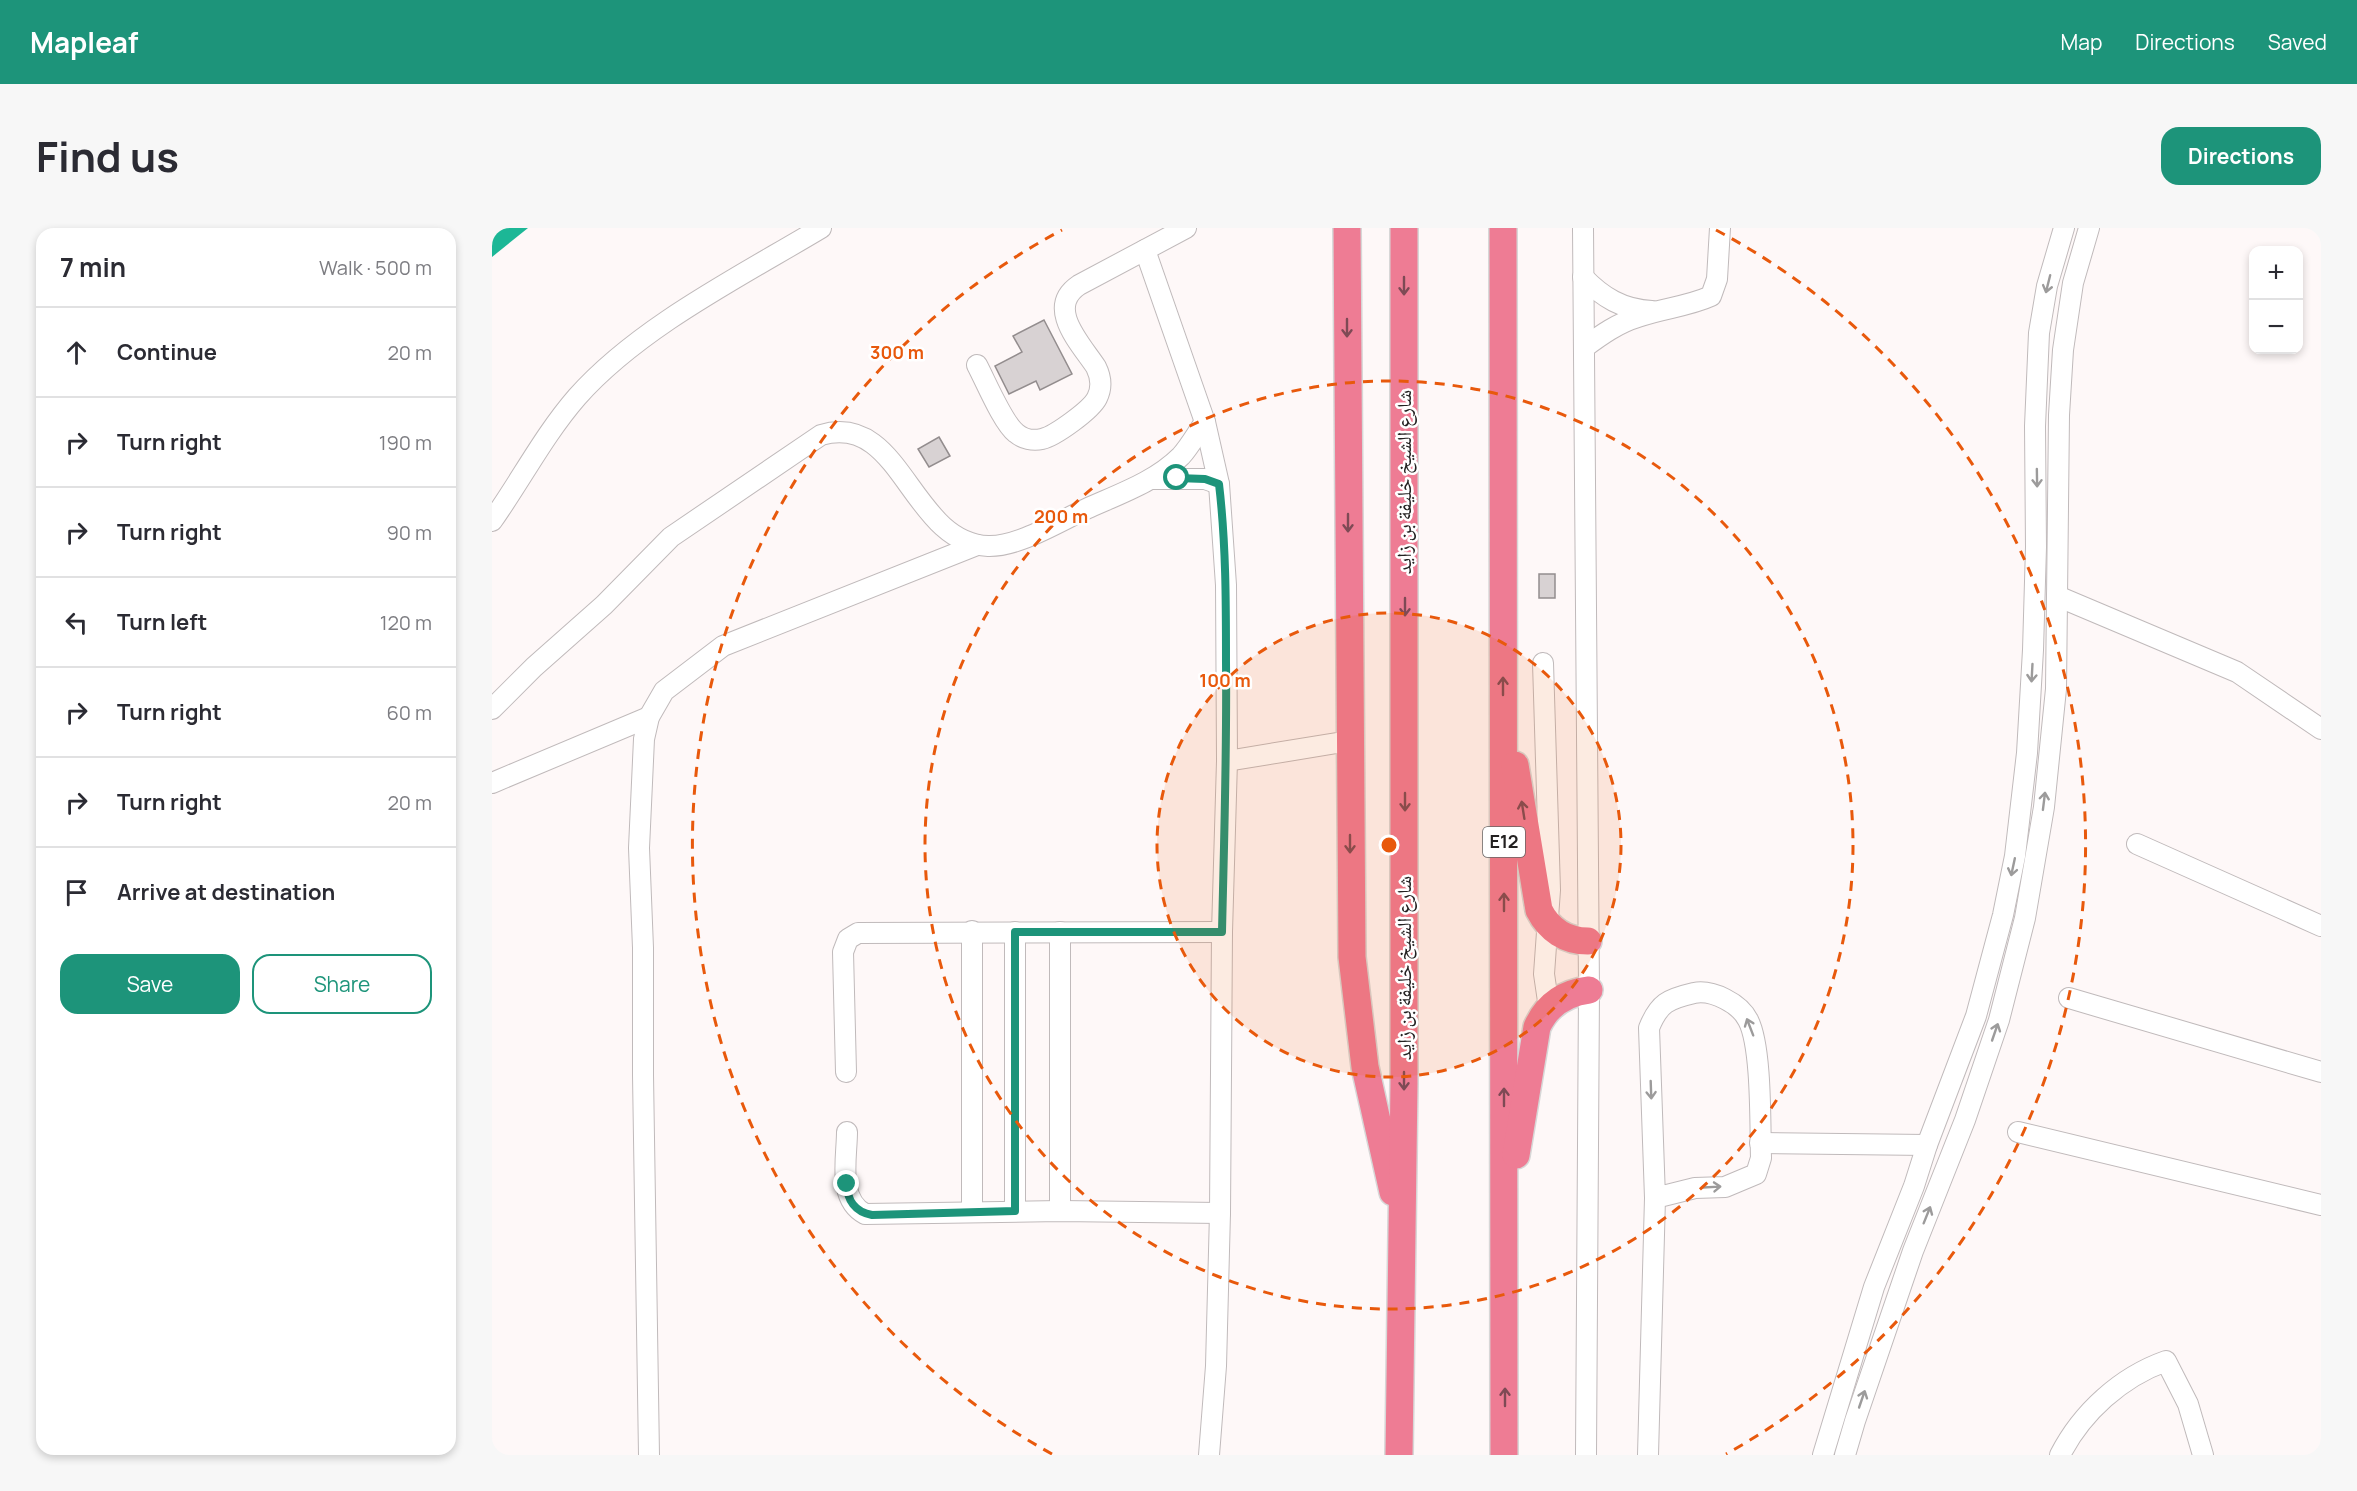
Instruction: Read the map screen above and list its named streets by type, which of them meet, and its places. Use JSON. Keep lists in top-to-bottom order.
{
  "streets": {
    "highway": ["شارع الشيخ خليفة بن زايد", "E12"]
  },
  "page": {
    "header": "Mapleaf",
    "nav": ["Map", "Directions", "Saved"],
    "title": "Find us",
    "buttons": [
      "Directions",
      ["Save", "Share"]
    ],
    "heading": ["7 min", "Walk · 500 m"],
    "map_buttons": ["+", "−"],
    "list": [
      ["Continue", "20 m"],
      ["Turn right", "190 m"],
      ["Turn right", "90 m"],
      ["Turn left", "120 m"],
      ["Turn right", "60 m"],
      ["Turn right", "20 m"],
      "Arrive at destination"
    ]
  },
  "rings": ["300 m", "200 m", "100 m"]
}
